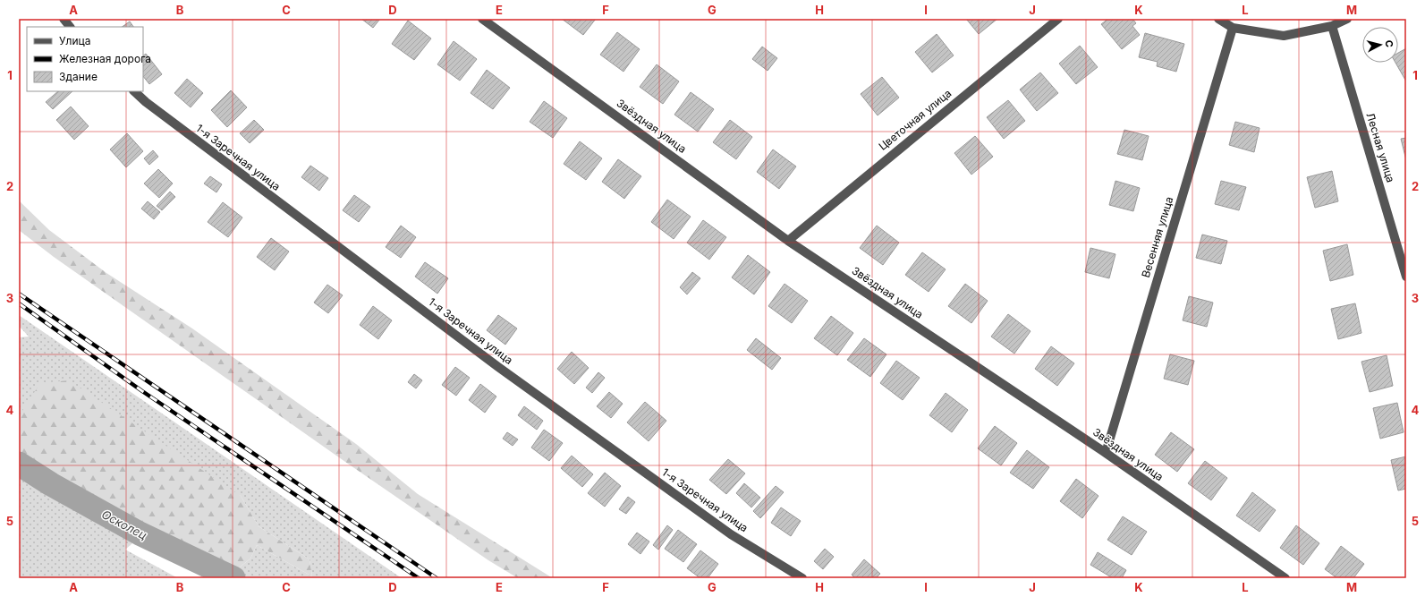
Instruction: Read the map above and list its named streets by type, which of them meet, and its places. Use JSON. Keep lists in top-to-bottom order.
{
  "streets": {
    "street": [
      "Цветочная улица",
      "Звёздная улица",
      "Лесная улица",
      "1-я Заречная улица",
      "Весенняя улица"
    ]
  },
  "crossings": [
    ["Цветочная улица", "Звёздная улица"],
    ["Звёздная улица", "Весенняя улица"]
  ],
  "water": ["Осколец"],
  "legend": ["Улица", "Железная дорога", "Здание"],
  "north": "right",
  "grid": {
    "columns": [
      "A",
      "B",
      "C",
      "D",
      "E",
      "F",
      "G",
      "H",
      "I",
      "J",
      "K",
      "L",
      "M"
    ],
    "rows": [
      "1",
      "2",
      "3",
      "4",
      "5"
    ]
  }
}
